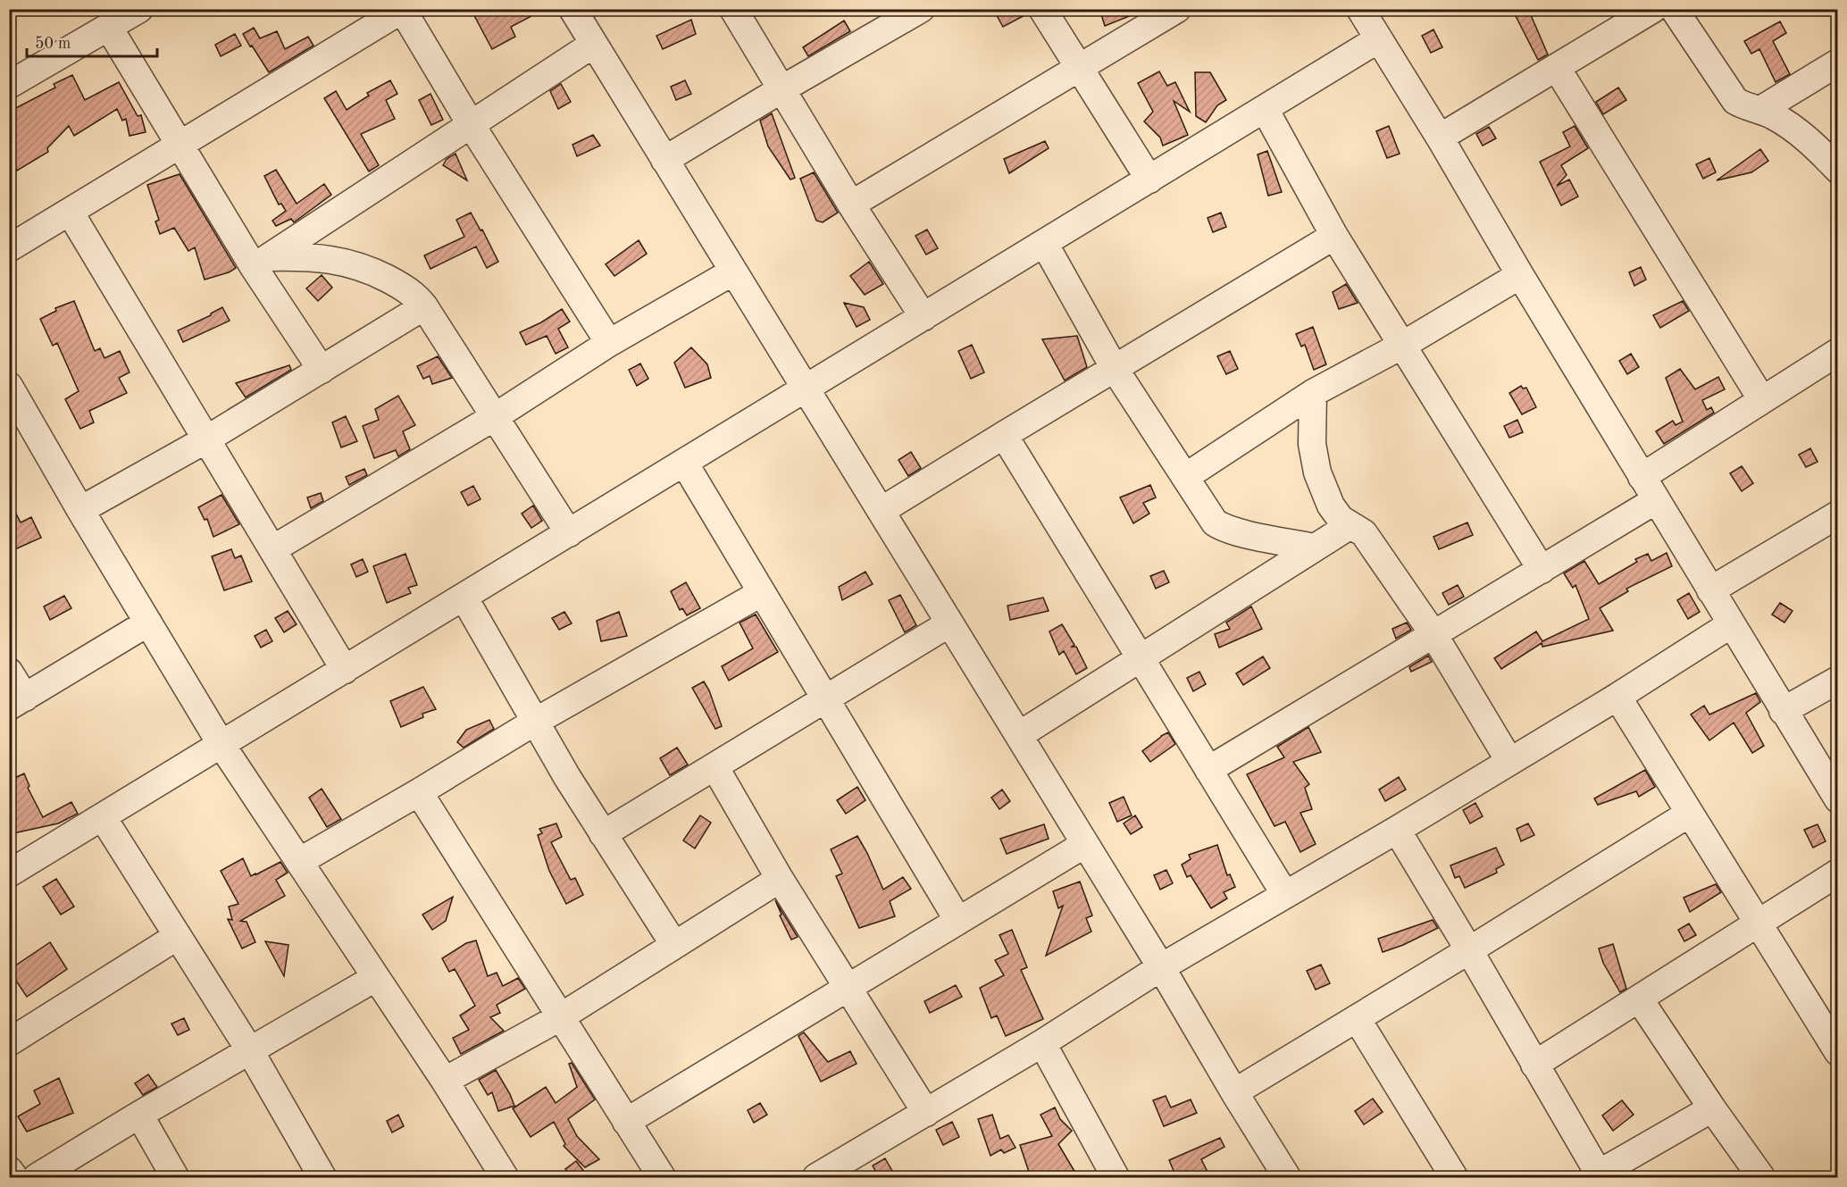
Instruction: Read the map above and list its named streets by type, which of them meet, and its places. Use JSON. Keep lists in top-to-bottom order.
{
  "scale_bar": "50 m"
}
